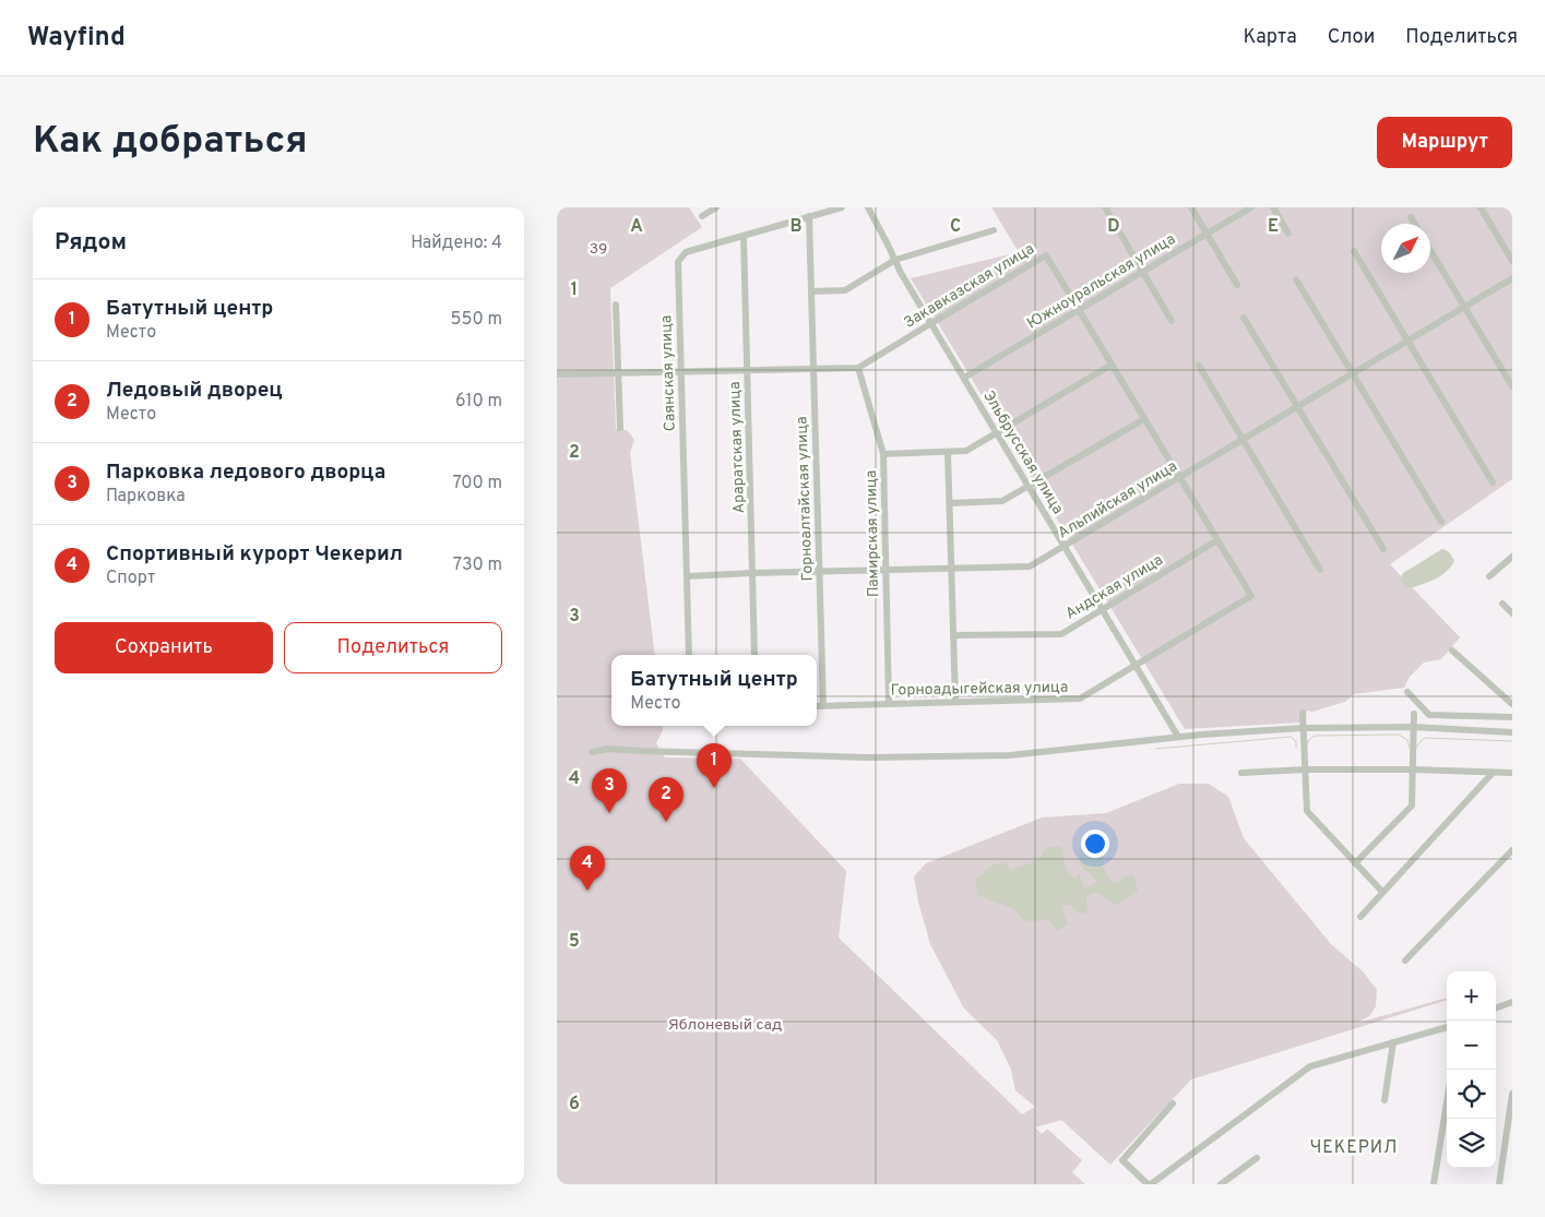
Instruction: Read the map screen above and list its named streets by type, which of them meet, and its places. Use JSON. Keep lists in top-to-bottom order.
{
  "streets": {
    "street": [
      "Южноуральская улица",
      "Закавказская улица",
      "Саянская улица",
      "Араратская улица",
      "Эльбрусская улица",
      "Горноалтайская улица",
      "Альпийская улица",
      "Памирская улица",
      "Андская улица",
      "Горноадыгейская улица"
    ]
  },
  "crossings": [
    ["Южноуральская улица", "Закавказская улица"],
    ["Южноуральская улица", "Эльбрусская улица"],
    ["Закавказская улица", "Эльбрусская улица"],
    ["Закавказская улица", "Альпийская улица"],
    ["Закавказская улица", "Памирская улица"],
    ["Закавказская улица", "Андская улица"],
    ["Закавказская улица", "Горноадыгейская улица"],
    ["Саянская улица", "Араратская улица"],
    ["Саянская улица", "Горноалтайская улица"],
    ["Саянская улица", "Альпийская улица"],
    ["Араратская улица", "Альпийская улица"],
    ["Эльбрусская улица", "Альпийская улица"],
    ["Эльбрусская улица", "Андская улица"],
    ["Эльбрусская улица", "Горноадыгейская улица"],
    ["Горноалтайская улица", "Альпийская улица"],
    ["Горноалтайская улица", "Горноадыгейская улица"],
    ["Альпийская улица", "Памирская улица"],
    ["Памирская улица", "Горноадыгейская улица"]
  ],
  "districts": ["ЧЕКЕРИЛ"],
  "parks": ["39", "Яблоневый сад"],
  "north": "top right",
  "page": {
    "header": "Wayfind",
    "nav": ["Карта", "Слои", "Поделиться"],
    "buttons": [
      "Маршрут",
      ["Сохранить", "Поделиться"]
    ],
    "title": "Как добраться",
    "heading": ["Рядом", "Найдено: 4"],
    "list": [
      {
        "mark": "1",
        "name": "Батутный центр",
        "note": "Место",
        "value": "550 m"
      },
      {
        "mark": "2",
        "name": "Ледовый дворец",
        "note": "Место",
        "value": "610 m"
      },
      {
        "mark": "3",
        "name": "Парковка ледового дворца",
        "note": "Парковка",
        "value": "700 m"
      },
      {
        "mark": "4",
        "name": "Спортивный курорт Чекерил",
        "note": "Спорт",
        "value": "730 m"
      }
    ],
    "popup": ["Батутный центр", "Место"],
    "pins": [
      "1",
      "3",
      "2",
      "4"
    ],
    "map_buttons": ["+", "−"]
  },
  "grid": {
    "columns": [
      "A",
      "B",
      "C",
      "D",
      "E"
    ],
    "rows": [
      "1",
      "2",
      "3",
      "4",
      "5",
      "6"
    ]
  }
}
